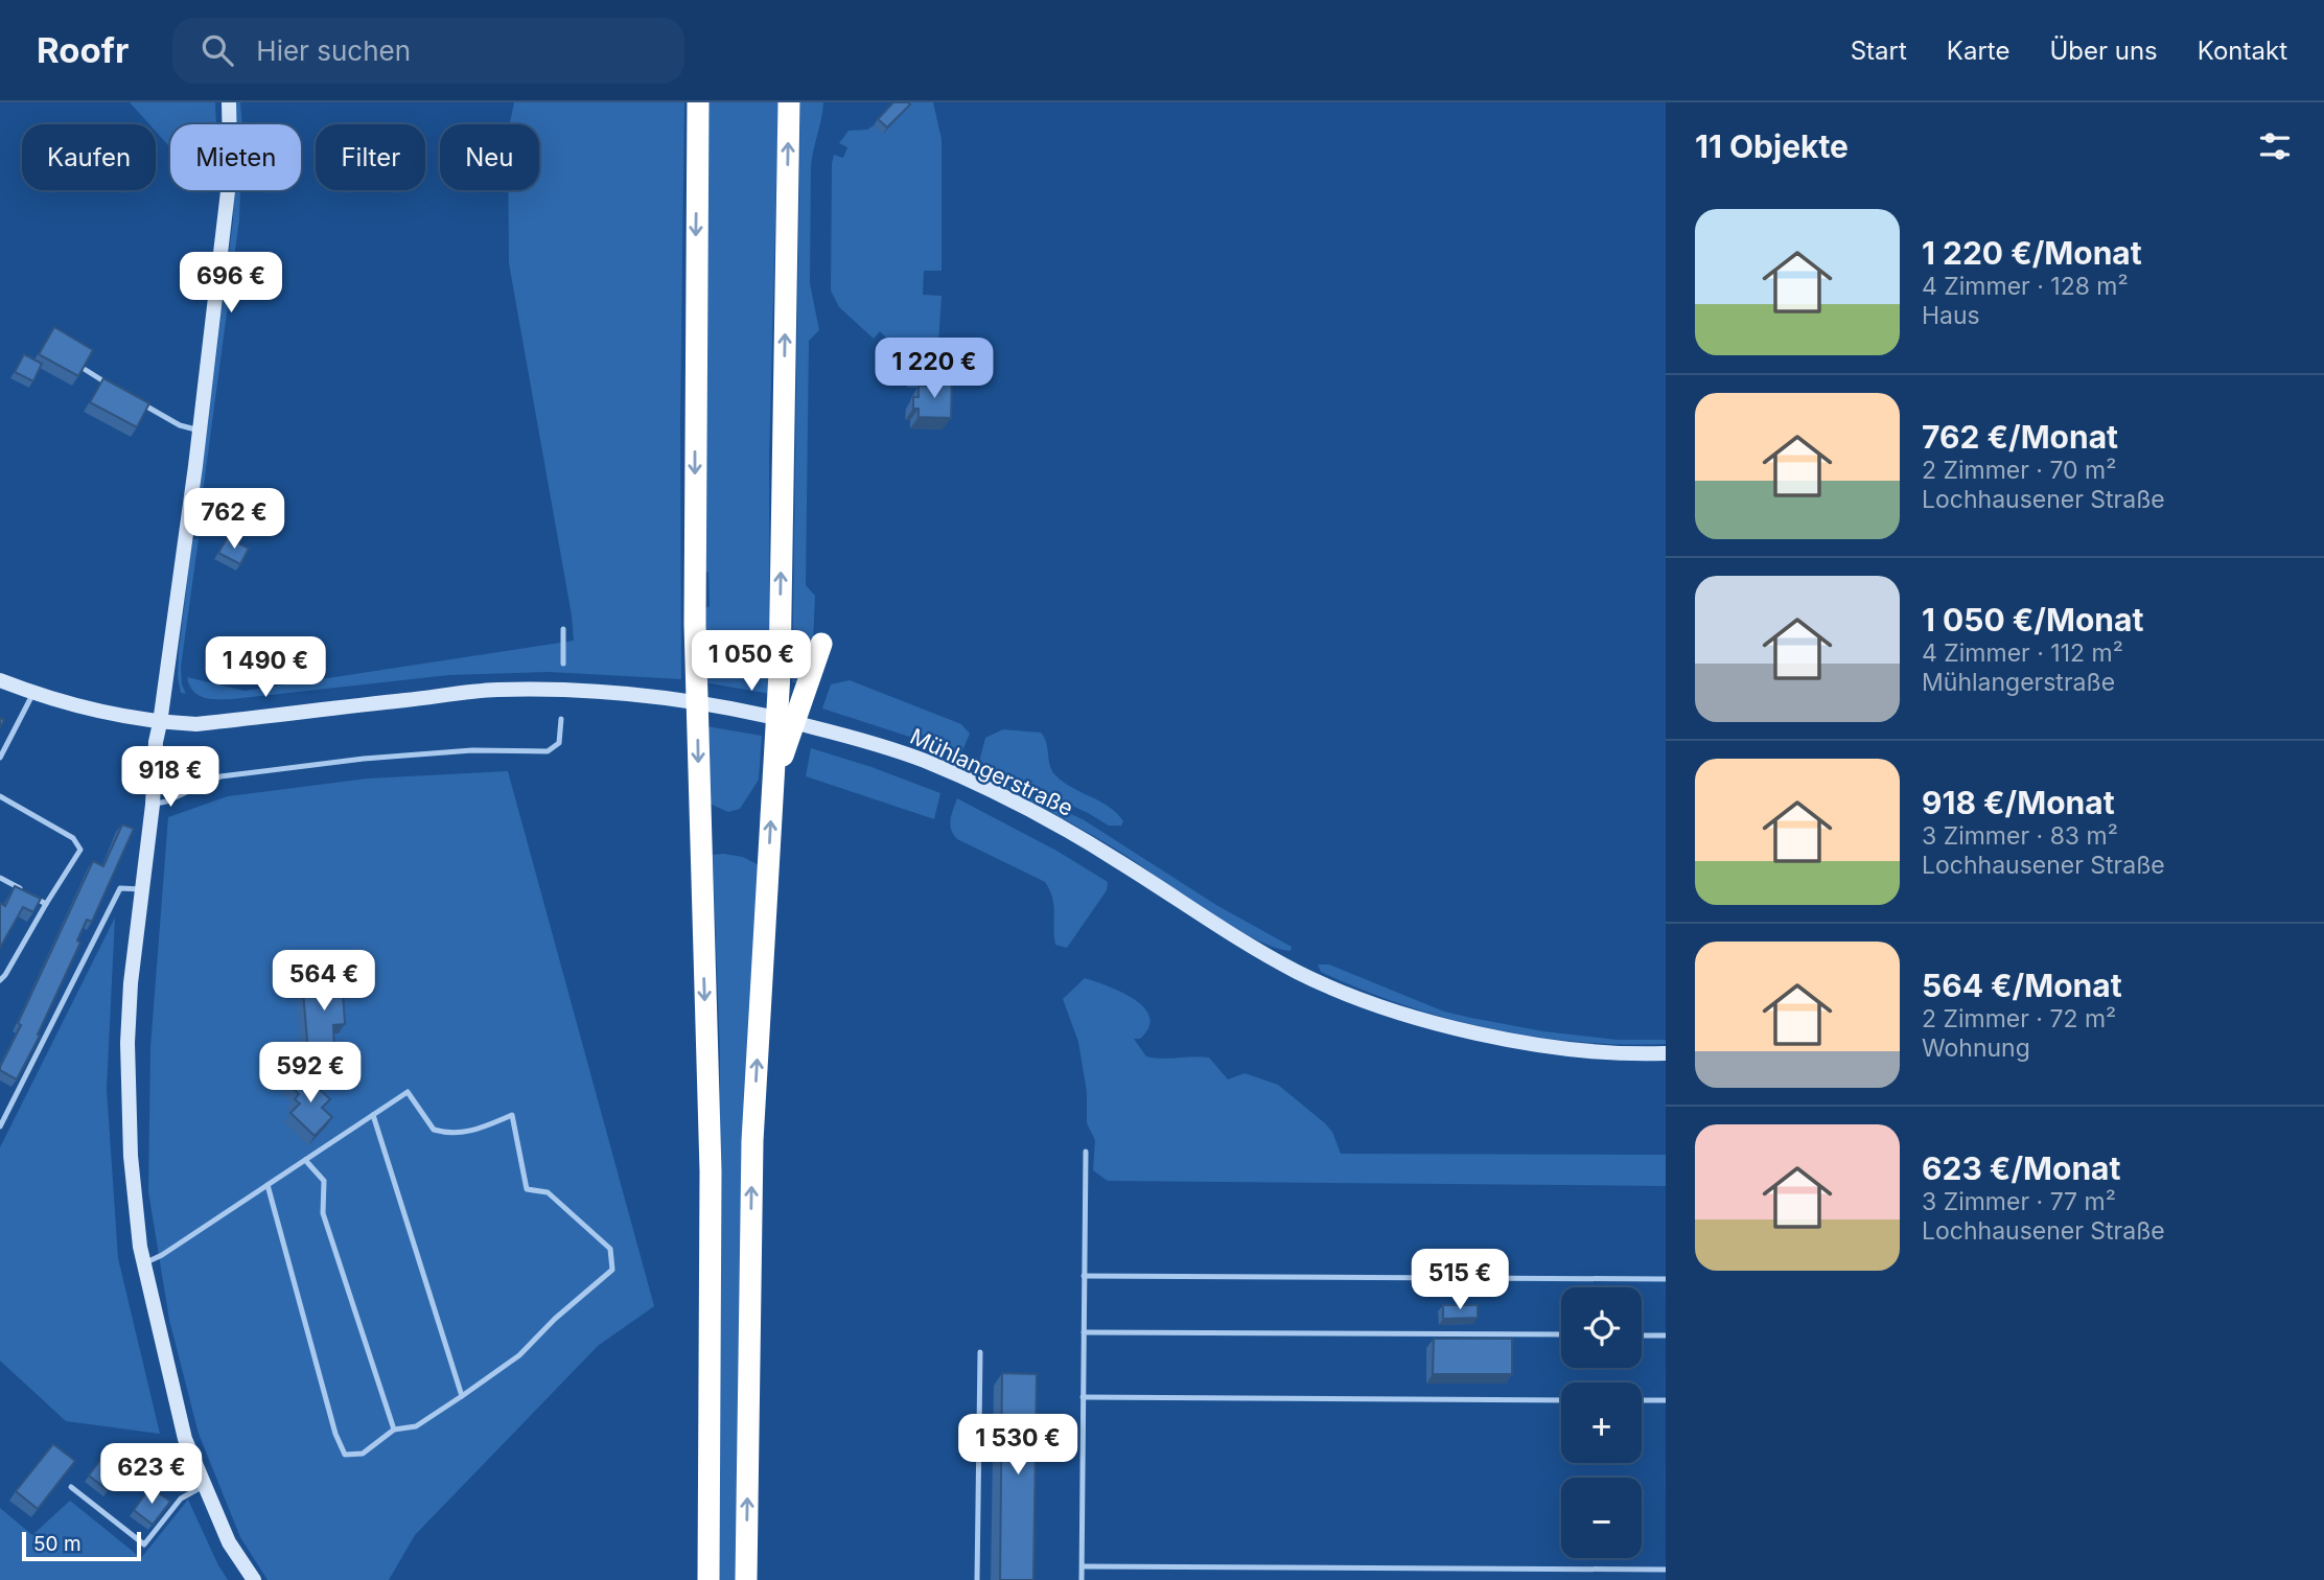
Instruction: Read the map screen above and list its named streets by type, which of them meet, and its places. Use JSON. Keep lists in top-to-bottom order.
{
  "streets": {
    "main road": ["Mühlangerstraße"]
  },
  "scale_bar": "50 m",
  "page": {
    "header": "Roofr",
    "search": "Hier suchen",
    "nav": [
      "Start",
      "Karte",
      "Über uns",
      "Kontakt"
    ],
    "heading": "11 Objekte",
    "chip": [
      "Kaufen",
      "Mieten",
      "Filter",
      "Neu"
    ],
    "list": [
      {
        "name": "1 220 €/Monat",
        "note": "4 Zimmer · 128 m² · Haus"
      },
      {
        "name": "762 €/Monat",
        "note": "2 Zimmer · 70 m² · Lochhausener Straße"
      },
      {
        "name": "1 050 €/Monat",
        "note": "4 Zimmer · 112 m² · Mühlangerstraße"
      },
      {
        "name": "918 €/Monat",
        "note": "3 Zimmer · 83 m² · Lochhausener Straße"
      },
      {
        "name": "564 €/Monat",
        "note": "2 Zimmer · 72 m² · Wohnung"
      },
      {
        "name": "623 €/Monat",
        "note": "3 Zimmer · 77 m² · Lochhausener Straße"
      }
    ],
    "price": [
      "696 €",
      "1 220 €",
      "762 €",
      "1 050 €",
      "1 490 €",
      "918 €",
      "564 €",
      "592 €",
      "515 €",
      "1 530 €",
      "623 €"
    ],
    "map_buttons": ["+", "−"],
    "scale": "50 m"
  }
}
